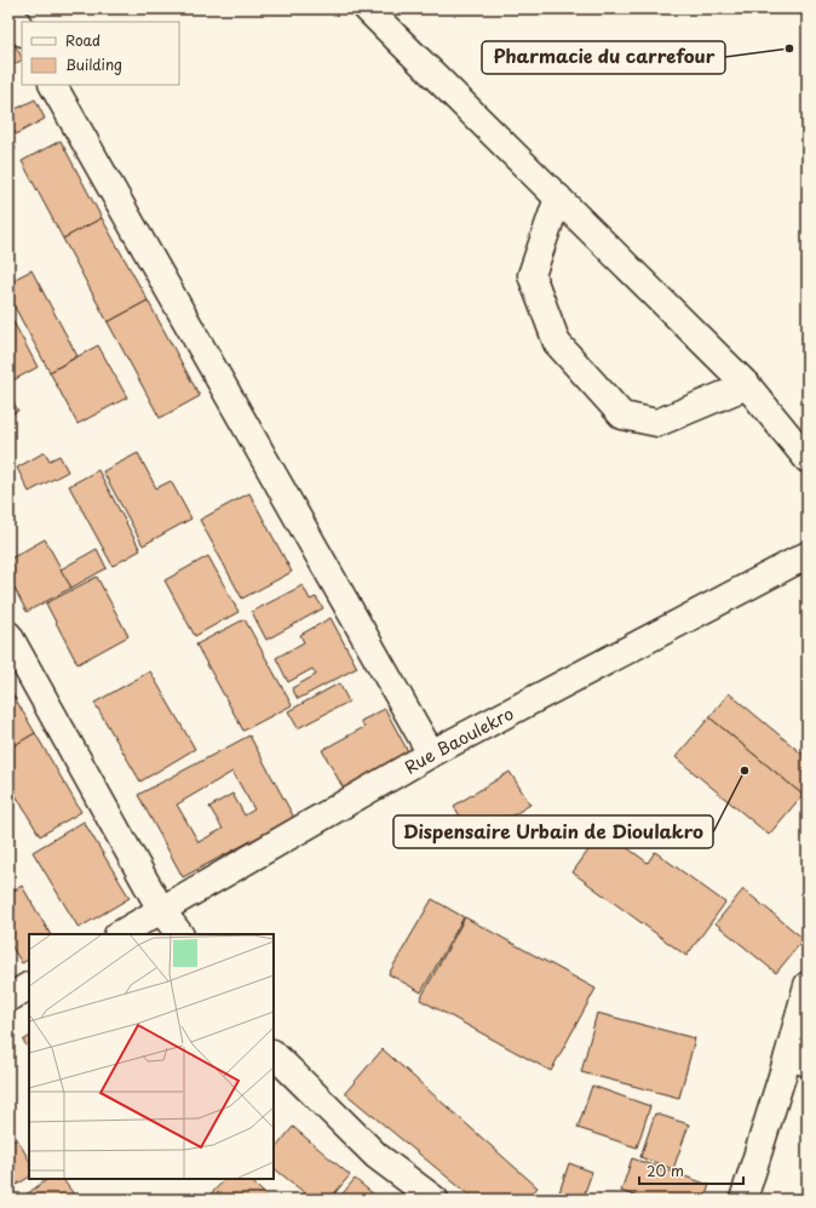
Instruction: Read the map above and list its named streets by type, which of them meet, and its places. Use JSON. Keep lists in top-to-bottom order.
{
  "streets": {
    "street": ["Rue Baoulekro"]
  },
  "places": ["Pharmacie du carrefour", "Dispensaire Urbain de Dioulakro"],
  "legend": ["Road", "Building"],
  "scale_bar": "20 m"
}
